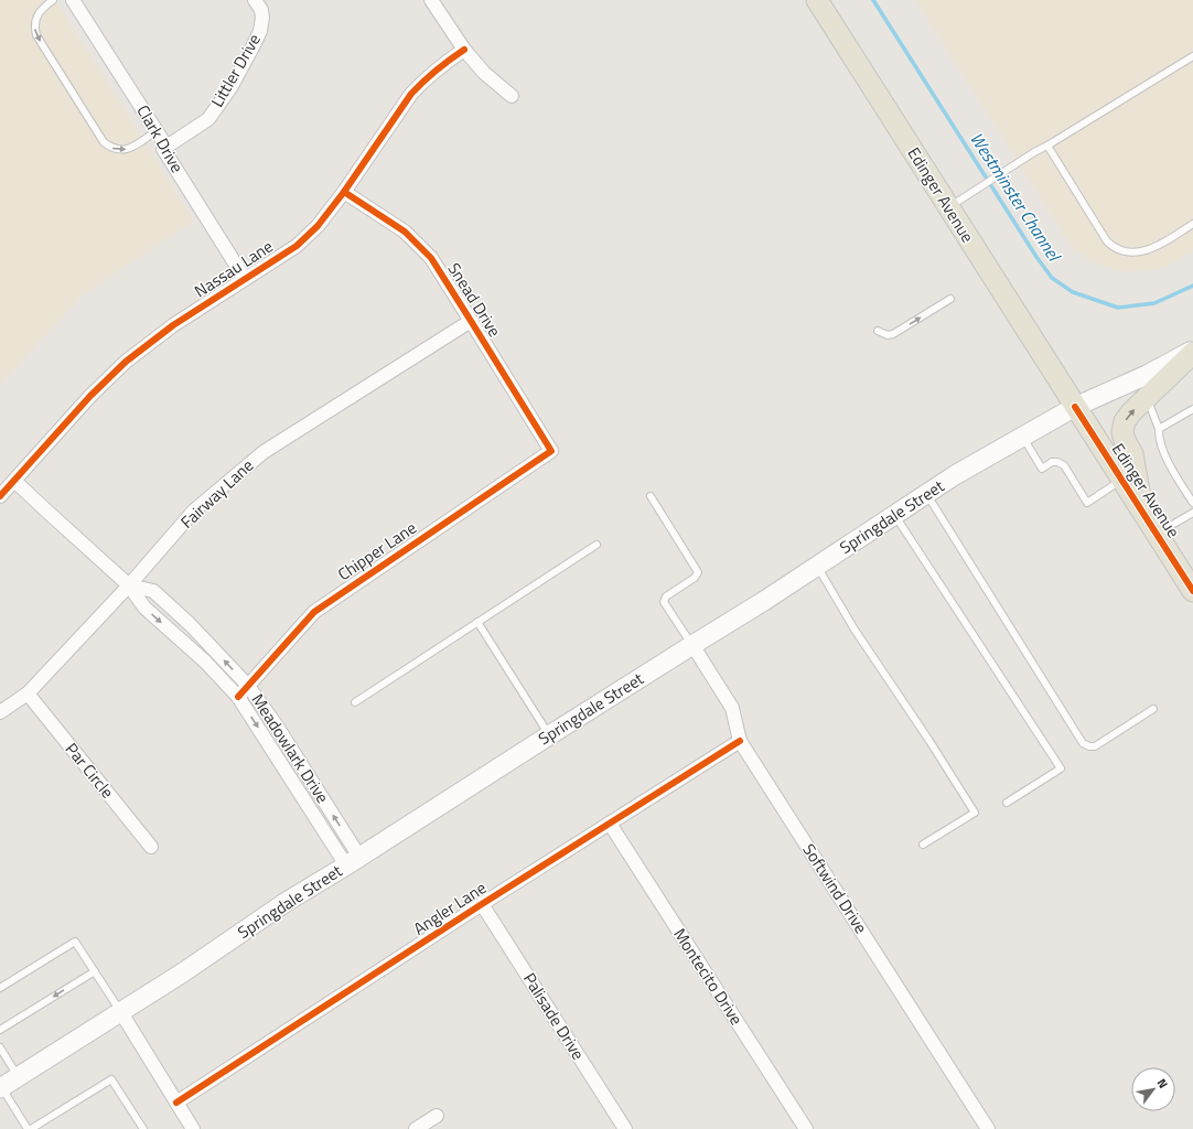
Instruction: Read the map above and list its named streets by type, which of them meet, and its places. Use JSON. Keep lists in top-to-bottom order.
{
  "streets": {
    "main road": ["Edinger Avenue", "Springdale Street"],
    "street": [
      "Littler Drive",
      "Clark Drive",
      "Nassau Lane",
      "Snead Drive",
      "Fairway Lane",
      "Chipper Lane",
      "Meadowlark Drive",
      "Par Circle",
      "Softwind Drive",
      "Angler Lane",
      "Montecito Drive",
      "Palisade Drive"
    ]
  },
  "crossings": [
    ["Littler Drive", "Clark Drive"],
    ["Clark Drive", "Nassau Lane"],
    ["Edinger Avenue", "Springdale Street"],
    ["Nassau Lane", "Snead Drive"],
    ["Nassau Lane", "Meadowlark Drive"],
    ["Snead Drive", "Fairway Lane"],
    ["Snead Drive", "Chipper Lane"],
    ["Fairway Lane", "Meadowlark Drive"],
    ["Fairway Lane", "Par Circle"],
    ["Springdale Street", "Meadowlark Drive"],
    ["Springdale Street", "Softwind Drive"],
    ["Chipper Lane", "Meadowlark Drive"],
    ["Softwind Drive", "Angler Lane"],
    ["Angler Lane", "Montecito Drive"],
    ["Angler Lane", "Palisade Drive"]
  ],
  "water": ["Westminster Channel"],
  "north": "top right"
}
